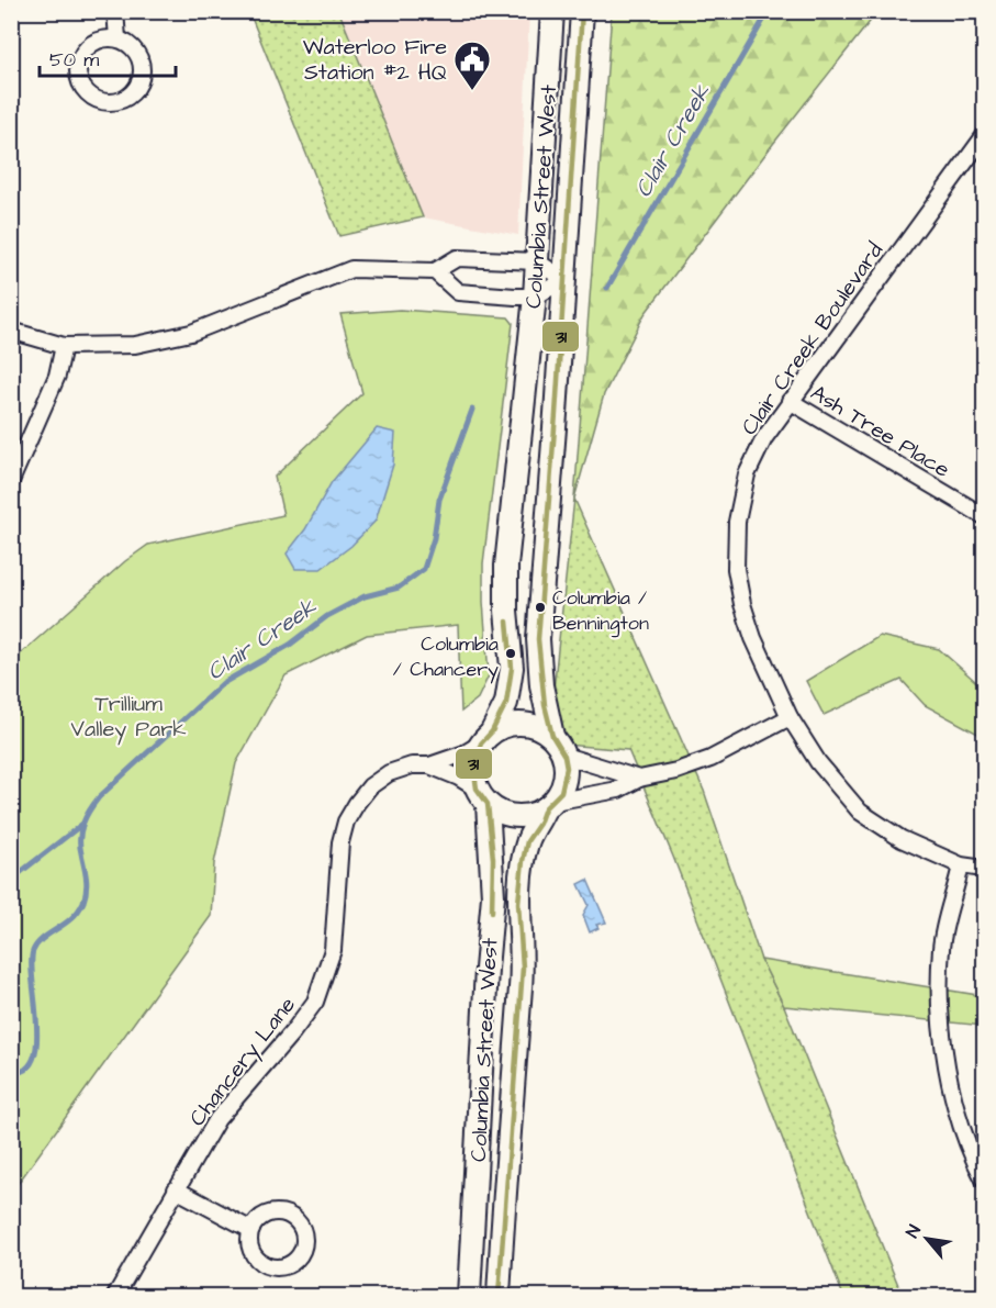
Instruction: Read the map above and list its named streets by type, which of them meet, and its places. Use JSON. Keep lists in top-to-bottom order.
{
  "streets": {
    "main road": ["Columbia Street West"],
    "street": ["Clair Creek Boulevard", "Ash Tree Place", "Chancery Lane"]
  },
  "crossings": [
    ["Columbia Street West", "Chancery Lane"],
    ["Clair Creek Boulevard", "Ash Tree Place"]
  ],
  "water": ["Clair Creek"],
  "parks": ["Trillium Valley Park"],
  "places": {
    "public building": ["Waterloo Fire Station #2 HQ"],
    "other": ["Columbia / Bennington", "Columbia / Chancery"]
  },
  "lines": ["transit line 31"],
  "scale_bar": "50 m",
  "north": "top left"
}
